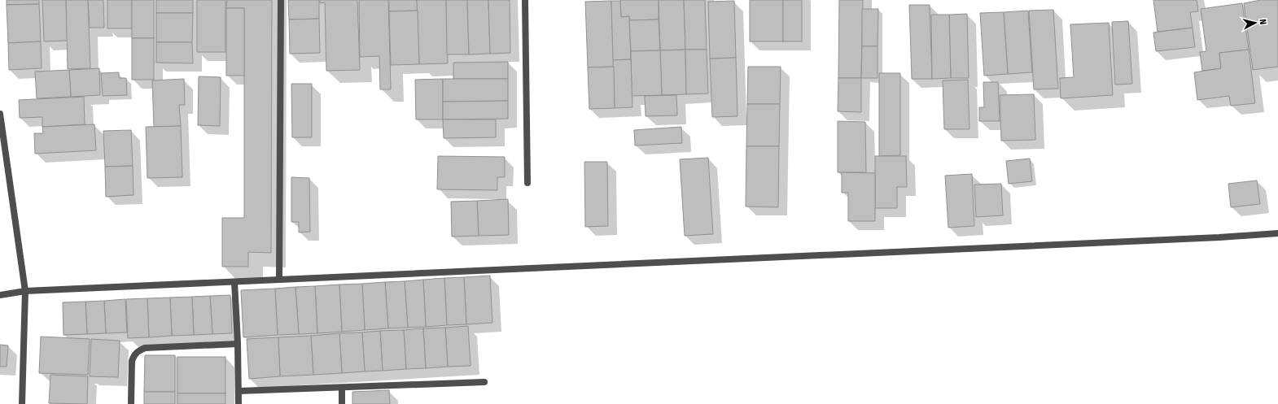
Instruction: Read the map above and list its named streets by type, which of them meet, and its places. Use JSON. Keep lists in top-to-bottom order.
{
  "north": "right"
}
